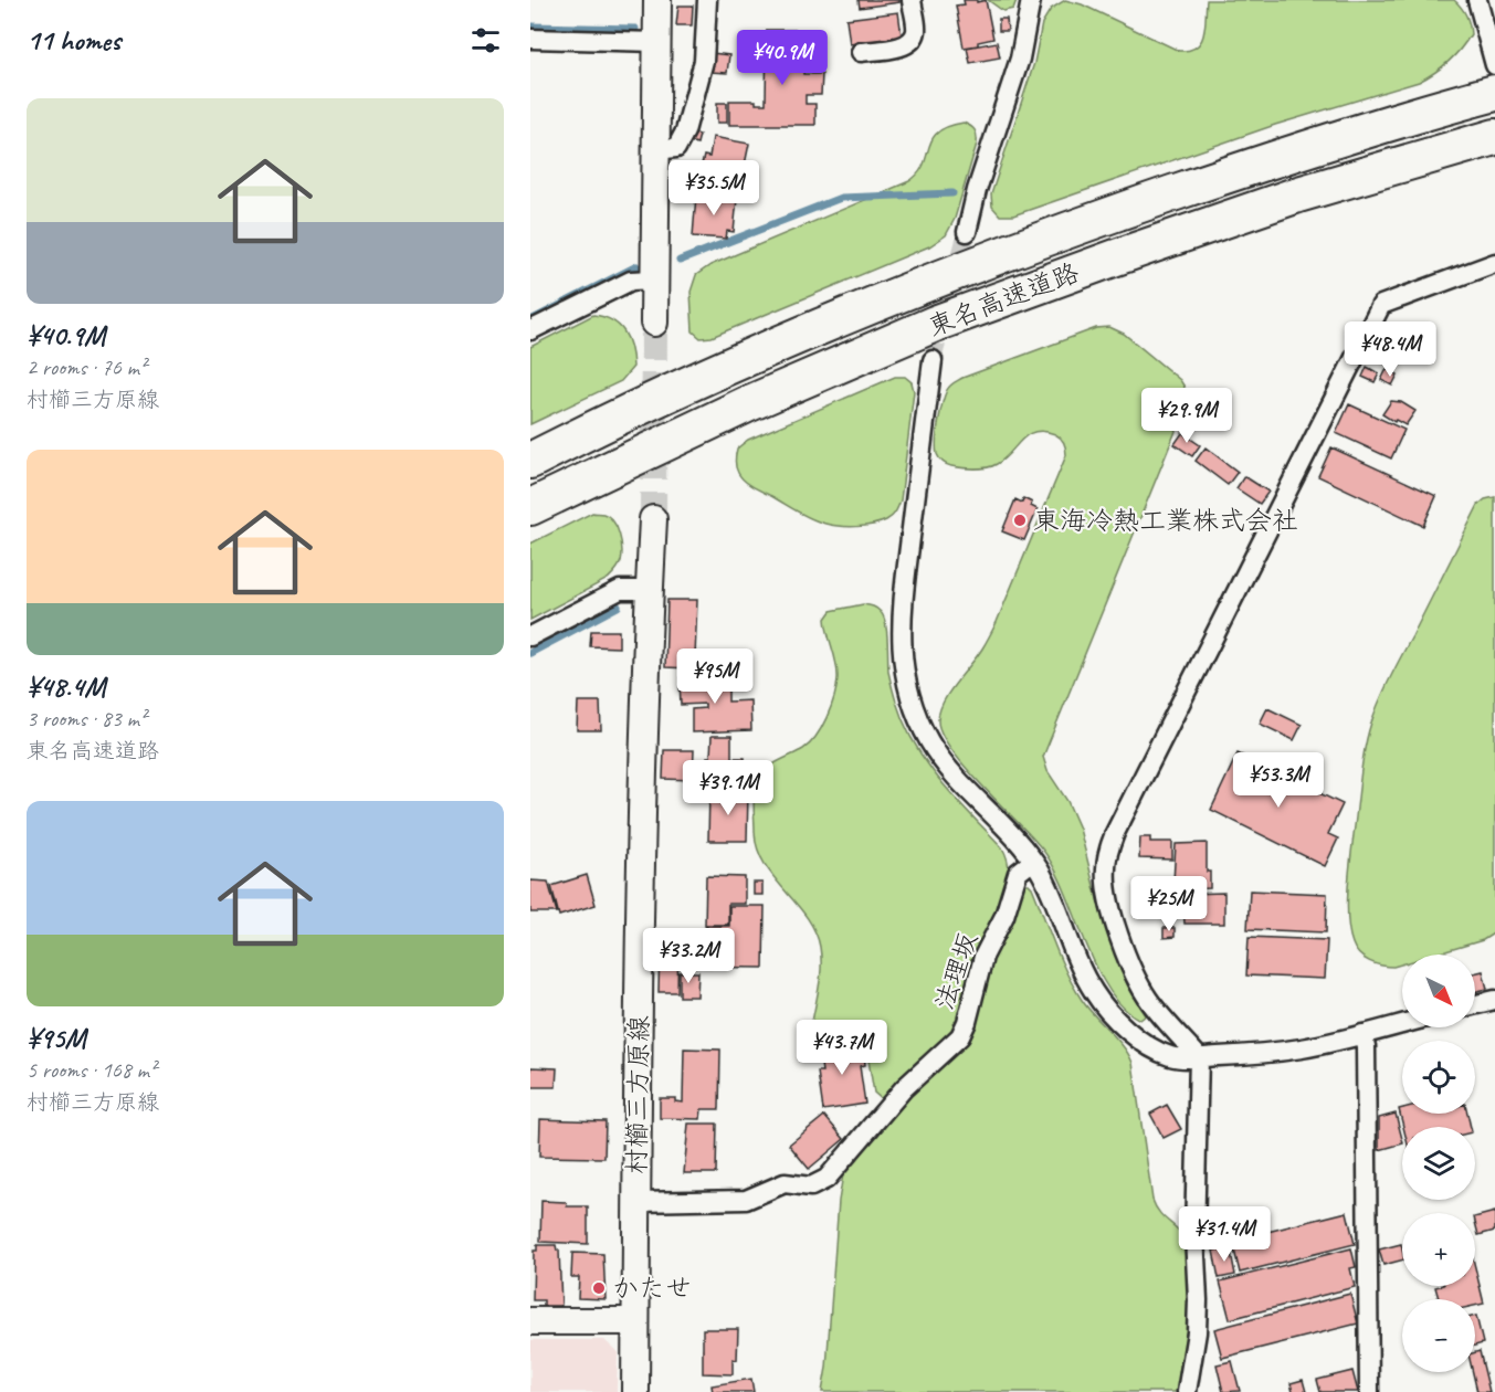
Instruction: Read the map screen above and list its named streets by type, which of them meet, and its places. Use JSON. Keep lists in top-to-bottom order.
{
  "streets": {
    "highway": ["東名高速道路"],
    "main road": ["村櫛三方原線"],
    "street": ["法理坂"]
  },
  "crossings": [
    ["法理坂", "村櫛三方原線"]
  ],
  "places": ["東海冷熱工業株式会社", "かたせ"],
  "north": "bottom right",
  "page": {
    "heading": "11 homes",
    "price": [
      "¥40.9M",
      "¥35.5M",
      "¥48.4M",
      "¥29.9M",
      "¥95M",
      "¥53.3M",
      "¥39.1M",
      "¥25M",
      "¥33.2M",
      "¥43.7M",
      "¥31.4M"
    ],
    "list": [
      {
        "name": "¥40.9M",
        "note": "2 rooms · 76 m² · 村櫛三方原線"
      },
      {
        "name": "¥48.4M",
        "note": "3 rooms · 83 m² · 東名高速道路"
      },
      {
        "name": "¥95M",
        "note": "5 rooms · 168 m² · 村櫛三方原線"
      }
    ],
    "map_buttons": ["+", "−"]
  }
}
